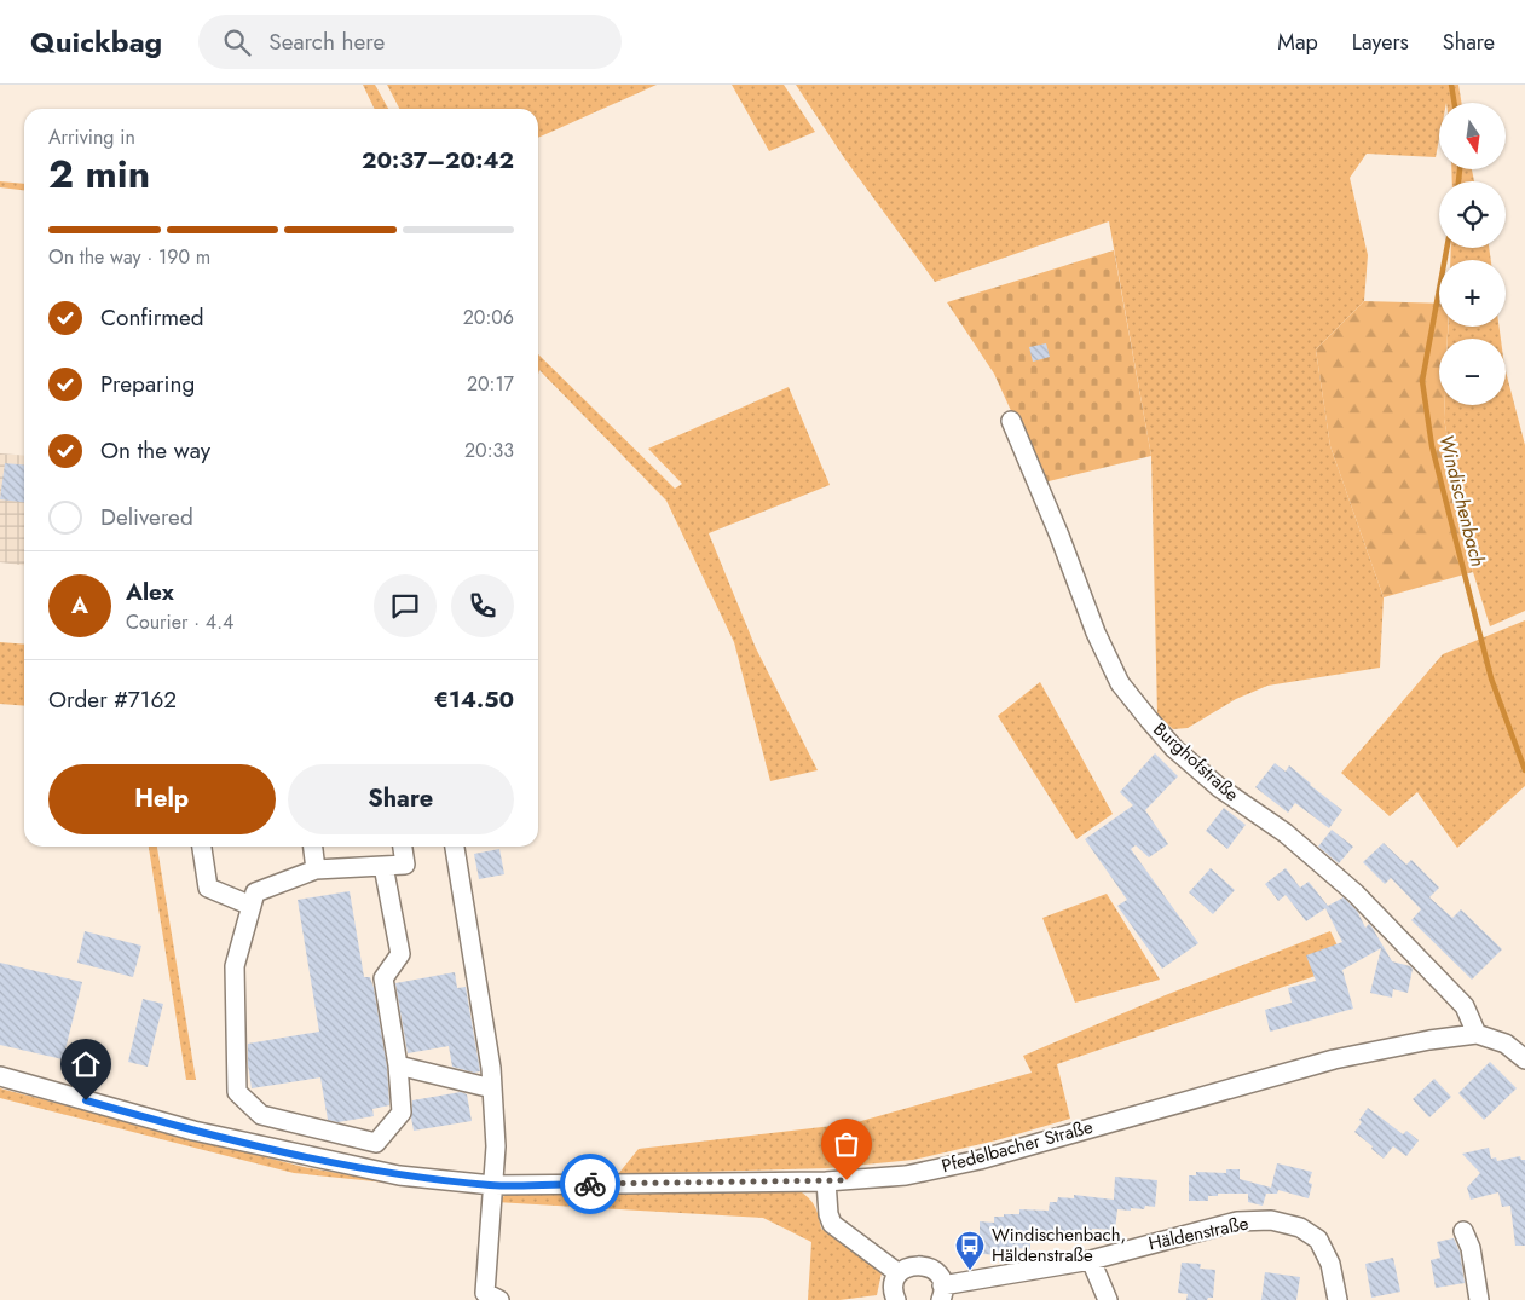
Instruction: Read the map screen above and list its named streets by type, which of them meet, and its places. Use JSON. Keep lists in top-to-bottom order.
{
  "streets": {
    "street": ["Burghofstraße", "Pfedelbacher Straße", "Häldenstraße"]
  },
  "crossings": [
    ["Burghofstraße", "Pfedelbacher Straße"]
  ],
  "water": ["Windischenbach"],
  "places": {
    "bus stop": ["Windischenbach, Häldenstraße"]
  },
  "north": "bottom",
  "page": {
    "header": "Quickbag",
    "search": "Search here",
    "nav": ["Map", "Layers", "Share"],
    "map_buttons": ["+", "−"],
    "heading": ["2 min", "Arriving in", "20:37–20:42"],
    "panel": [
      "Alex",
      "Courier · 4.4",
      "Order #7162",
      "€14.50"
    ],
    "bar": "On the way · 190 m",
    "list": [
      ["Confirmed", "20:06"],
      ["Preparing", "20:17"],
      ["On the way", "20:33"],
      "Delivered"
    ],
    "round": "A",
    "buttons": ["Help", "Share"]
  }
}
